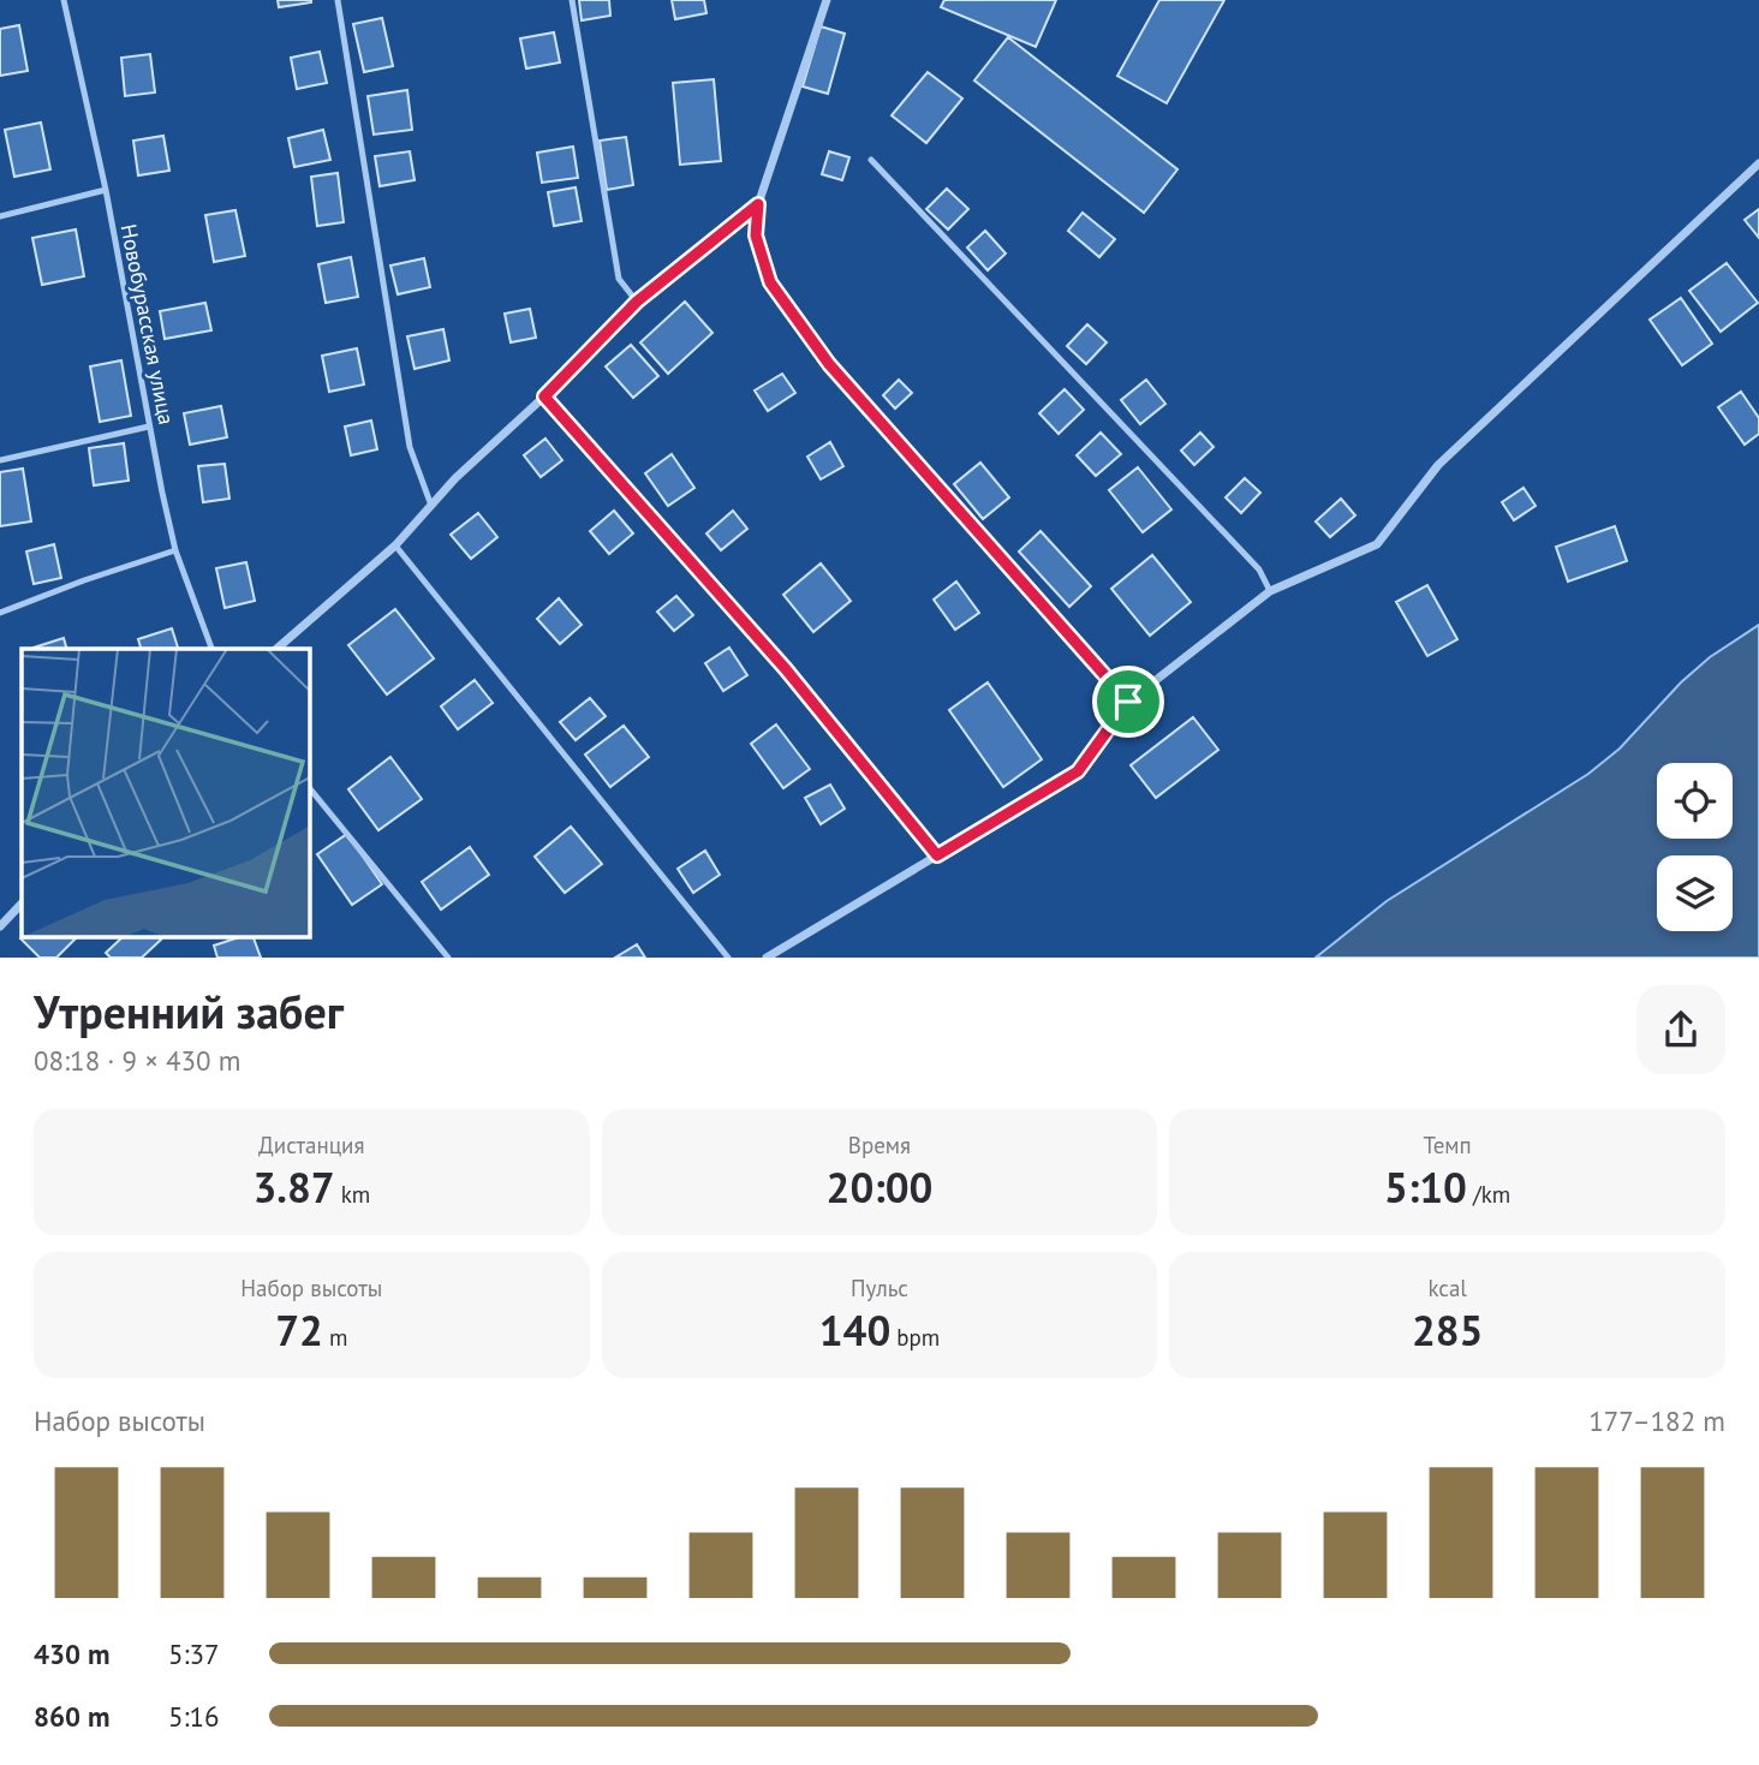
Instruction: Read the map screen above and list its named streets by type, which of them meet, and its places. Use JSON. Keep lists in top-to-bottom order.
{
  "streets": {
    "lane": ["Новобурасская улица"]
  },
  "page": {
    "heading": ["Утренний забег", "08:18 · 9 × 430 m"],
    "stats": [
      ["Дистанция", "3.87 km"],
      ["Время", "20:00"],
      ["Темп", "5:10 /km"],
      ["Набор высоты", "72 m"],
      ["Пульс", "140 bpm"],
      ["kcal", "285"]
    ],
    "chart": ["Набор высоты", "177–182 m"],
    "list": [
      {
        "name": "430 m",
        "note": "5:37"
      },
      {
        "name": "860 m",
        "note": "5:16"
      }
    ]
  }
}
